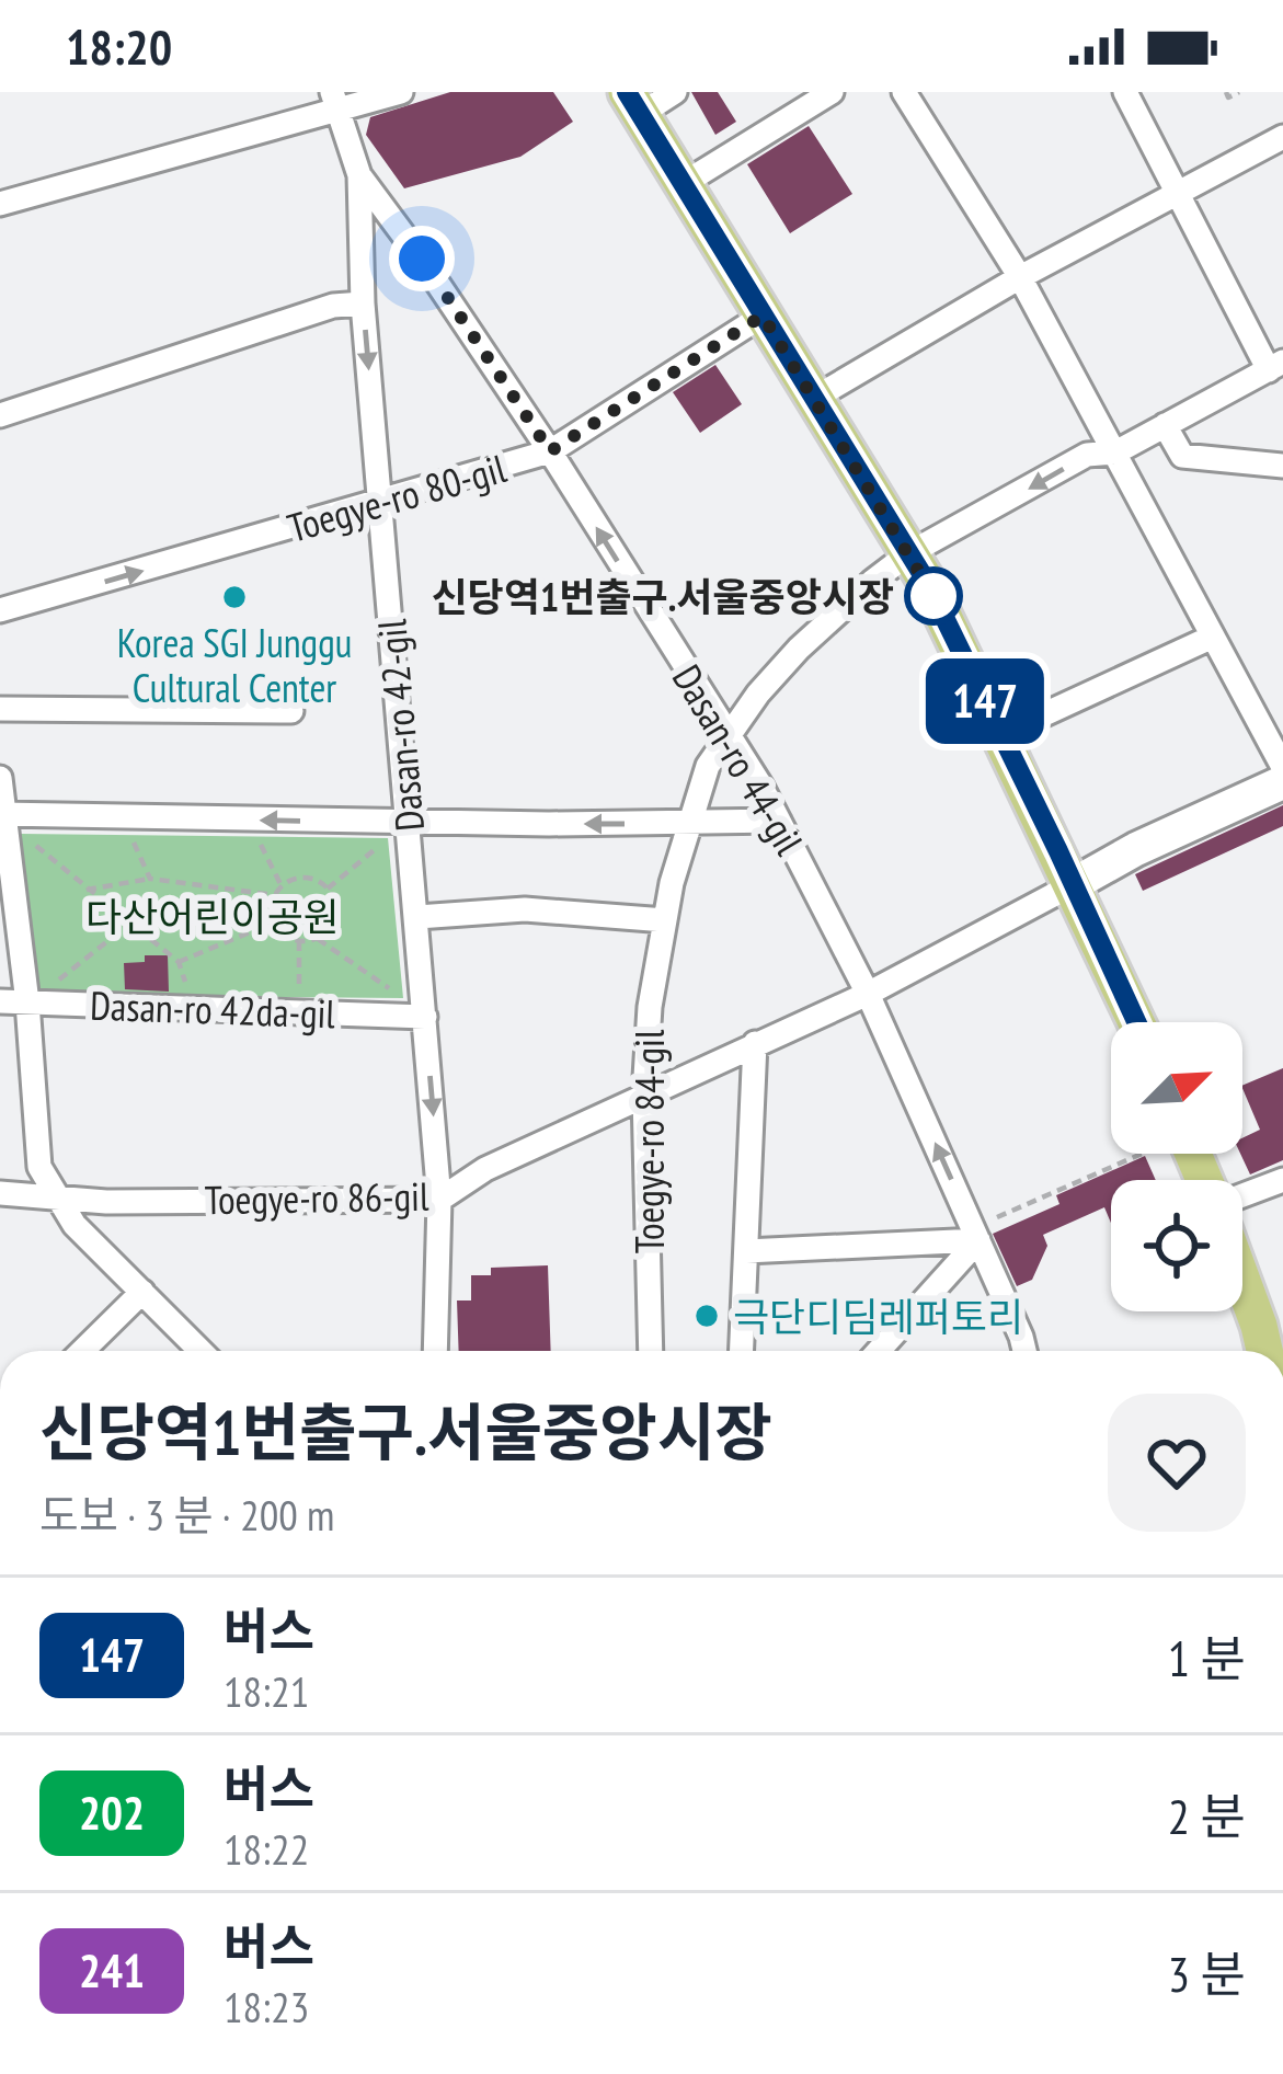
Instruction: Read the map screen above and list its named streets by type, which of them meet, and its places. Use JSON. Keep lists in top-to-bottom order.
{
  "streets": {
    "street": [
      "Toegye-ro 80-gil",
      "Dasan-ro 42-gil",
      "Dasan-ro 44-gil",
      "Dasan-ro 42da-gil",
      "Toegye-ro 84-gil",
      "Toegye-ro 86-gil"
    ]
  },
  "crossings": [
    ["Toegye-ro 80-gil", "Dasan-ro 42-gil"],
    ["Toegye-ro 80-gil", "Dasan-ro 44-gil"],
    ["Dasan-ro 42-gil", "Dasan-ro 44-gil"],
    ["Dasan-ro 42-gil", "Dasan-ro 42da-gil"],
    ["Dasan-ro 42-gil", "Toegye-ro 86-gil"],
    ["Dasan-ro 44-gil", "Toegye-ro 84-gil"],
    ["Dasan-ro 44-gil", "Toegye-ro 86-gil"],
    ["Toegye-ro 84-gil", "Toegye-ro 86-gil"]
  ],
  "one_way": ["Dasan-ro 44-gil"],
  "parks": ["다산어린이공원"],
  "places": ["신당역1번출구.서울중앙시장", "Korea SGI Junggu Cultural Center", "극단디딤레퍼토리"],
  "lines": ["bus line 147"],
  "north": "top right",
  "page": {
    "status": "18:20",
    "on_map": "147",
    "heading": ["신당역1번출구.서울중앙시장", "도보 · 3 분 · 200 m"],
    "list": [
      {
        "mark": "147",
        "name": "버스",
        "note": "18:21",
        "value": "1 분"
      },
      {
        "mark": "202",
        "name": "버스",
        "note": "18:22",
        "value": "2 분"
      },
      {
        "mark": "241",
        "name": "버스",
        "note": "18:23",
        "value": "3 분"
      }
    ]
  }
}
